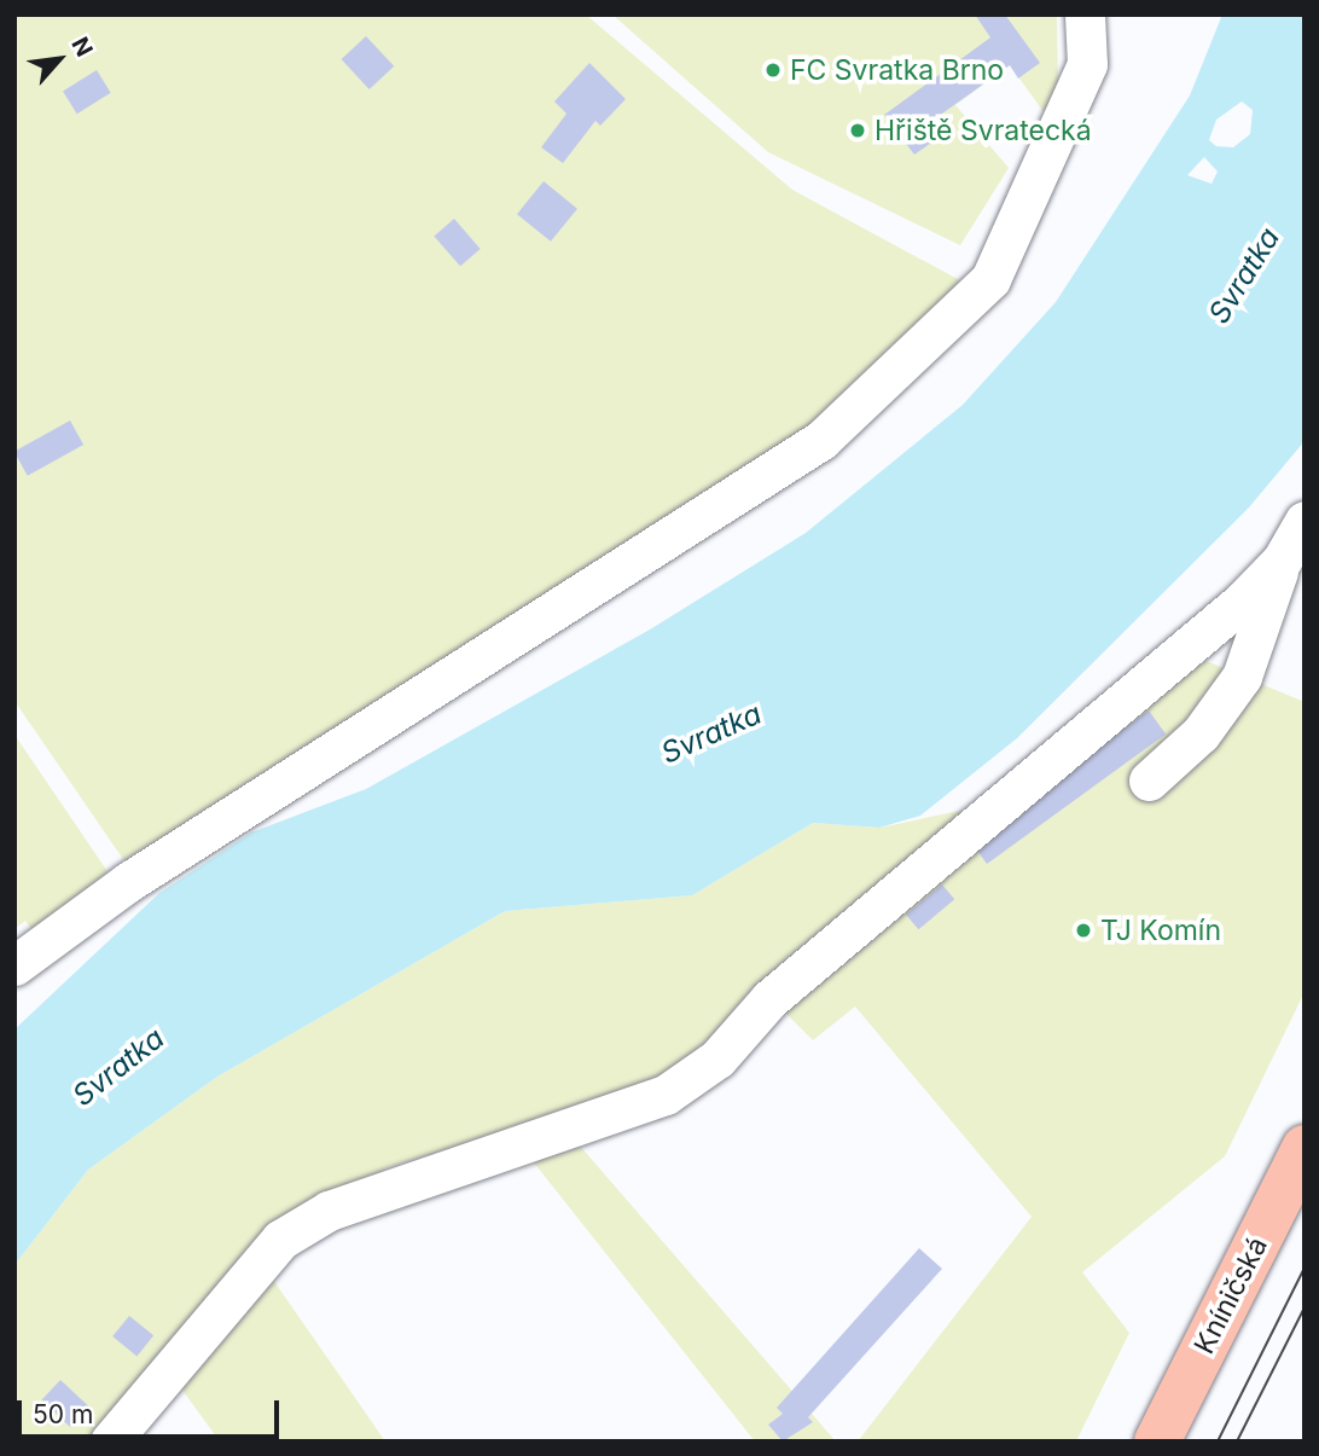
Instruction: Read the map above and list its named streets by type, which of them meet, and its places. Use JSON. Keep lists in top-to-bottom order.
{
  "streets": {
    "main road": ["Kníničská"]
  },
  "water": ["Svratka"],
  "places": ["FC Svratka Brno", "Hřiště Svratecká", "TJ Komín"],
  "scale_bar": "50 m",
  "north": "top right"
}
